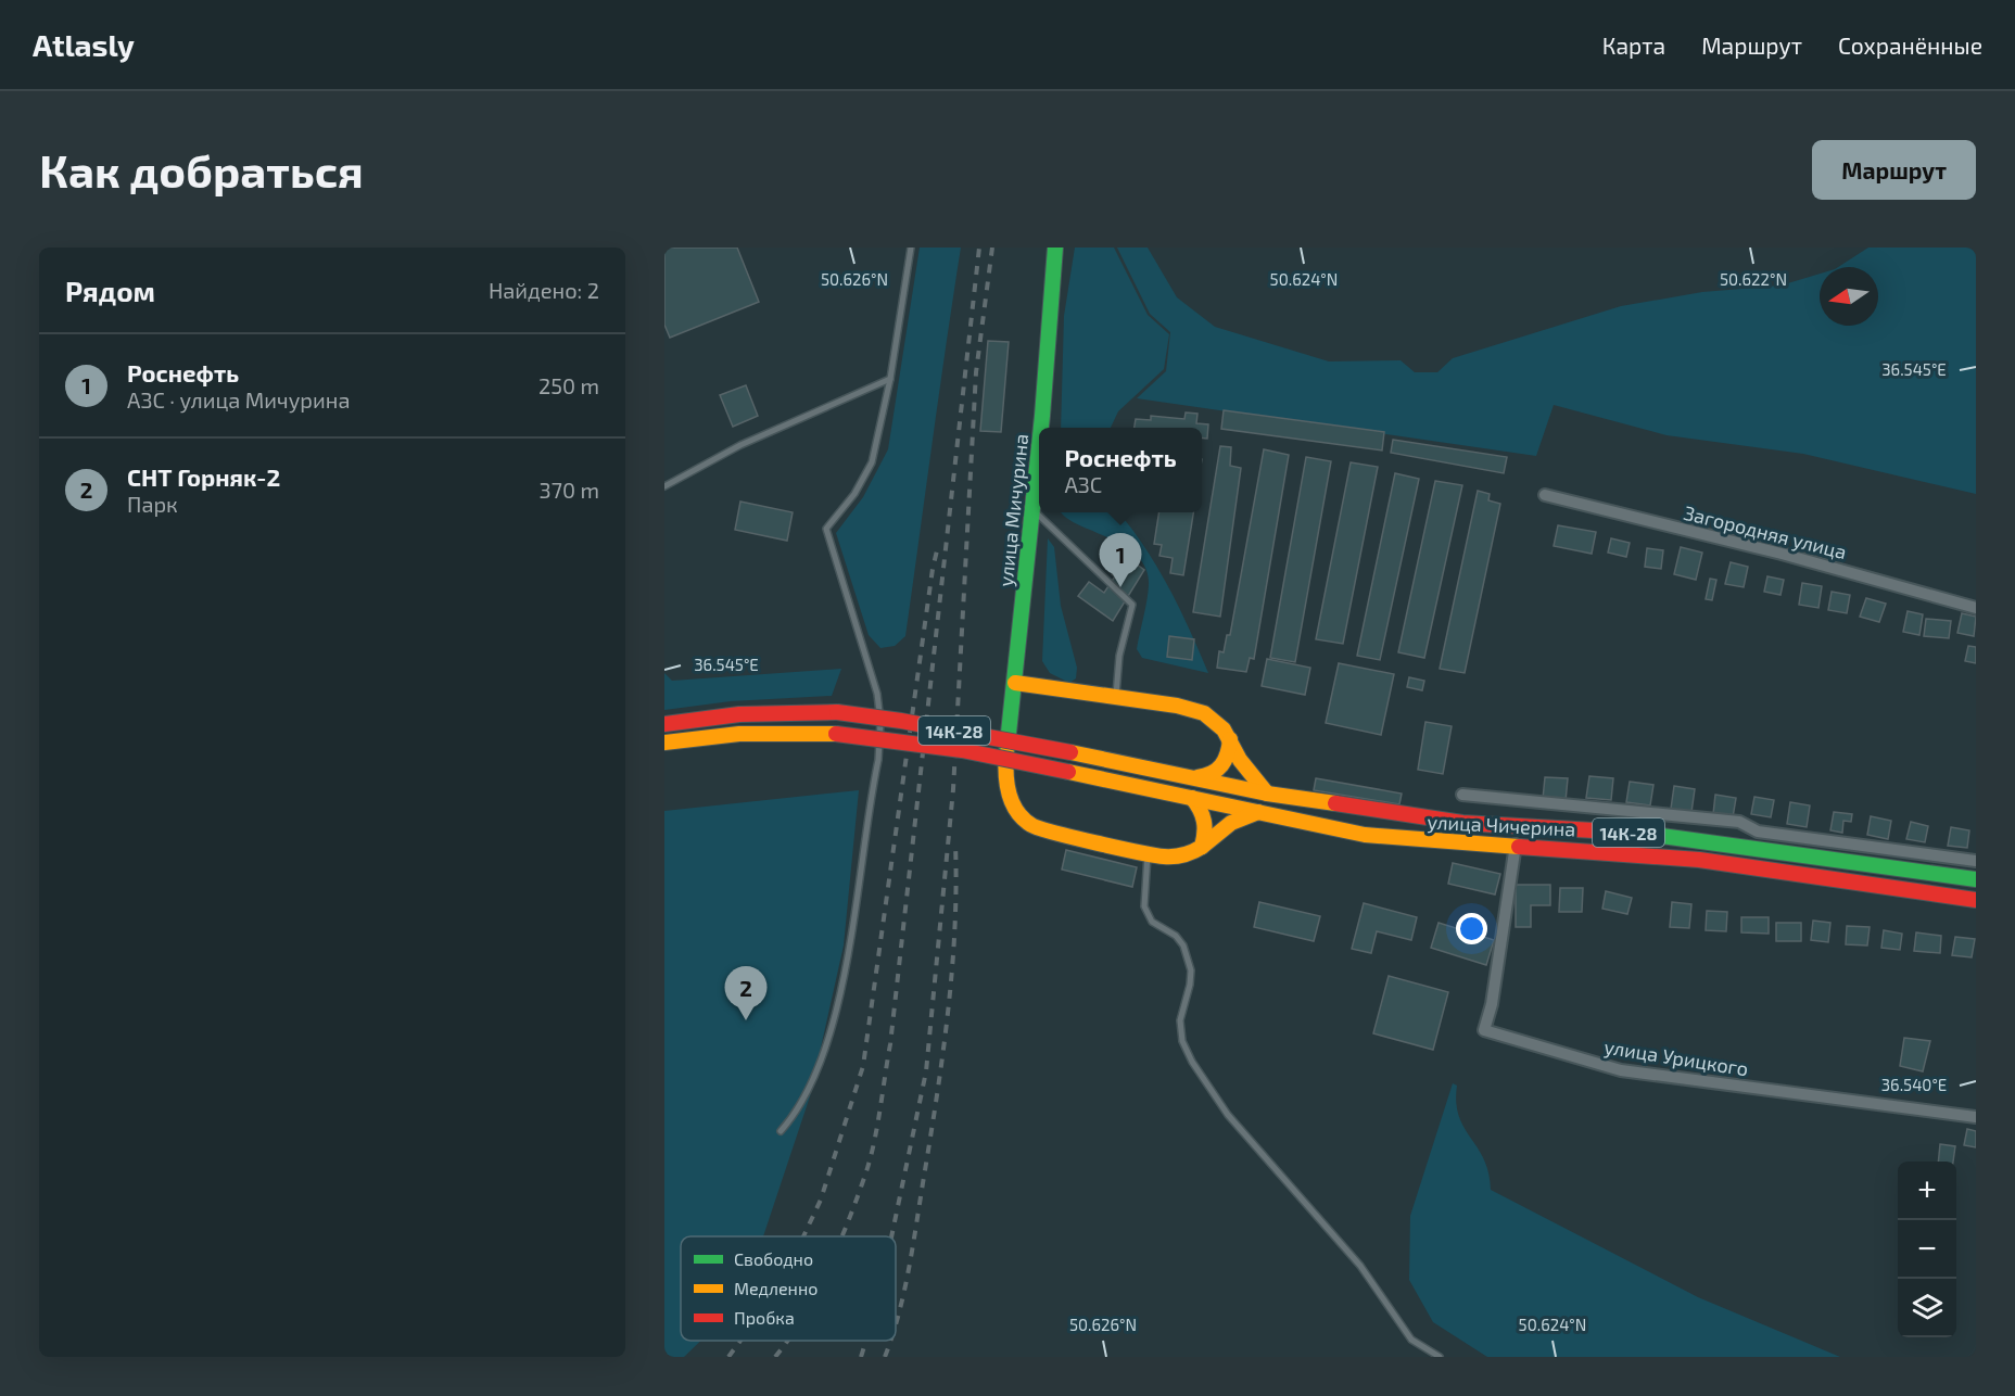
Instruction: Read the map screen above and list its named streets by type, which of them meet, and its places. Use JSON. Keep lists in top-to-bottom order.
{
  "streets": {
    "main road": ["улица Мичурина", "14К-28", "улица Чичерина"],
    "street": ["Загородняя улица", "улица Урицкого"]
  },
  "crossings": [
    ["улица Чичерина", "улица Урицкого"]
  ],
  "legend": ["Свободно", "Медленно", "Пробка"],
  "north": "left",
  "page": {
    "header": "Atlasly",
    "nav": ["Карта", "Маршрут", "Сохранённые"],
    "buttons": "Маршрут",
    "title": "Как добраться",
    "heading": ["Рядом", "Найдено: 2"],
    "list": [
      {
        "mark": "1",
        "name": "Роснефть",
        "note": "АЗС · улица Мичурина",
        "value": "250 m"
      },
      {
        "mark": "2",
        "name": "СНТ Горняк-2",
        "note": "Парк",
        "value": "370 m"
      }
    ],
    "popup": ["Роснефть", "АЗС"],
    "pins": ["1", "2"],
    "map_buttons": ["+", "−"]
  },
  "coordinates": [
    "50.626°N",
    "50.624°N",
    "50.622°N",
    "36.545°E",
    "36.540°E"
  ]
}
